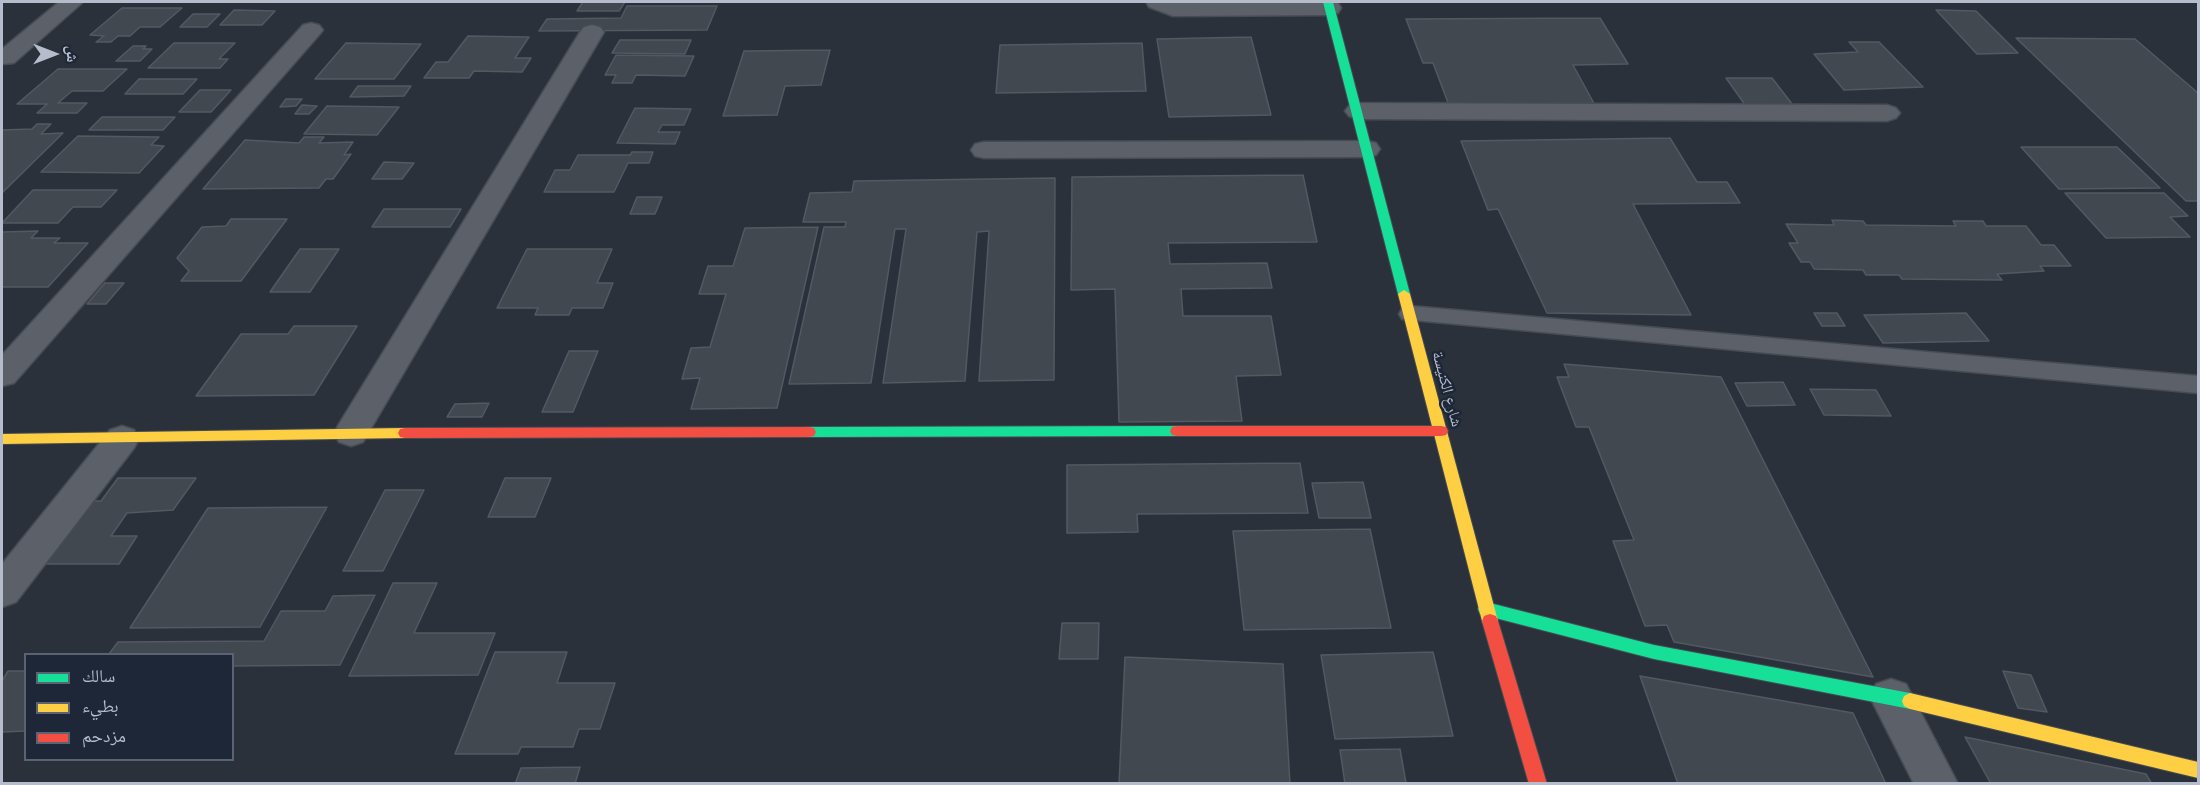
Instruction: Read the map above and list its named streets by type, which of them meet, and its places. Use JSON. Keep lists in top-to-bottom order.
{
  "streets": {
    "street": ["شارع الكنيسة"]
  },
  "legend": ["سالك", "بطيء", "مزدحم"],
  "north": "right"
}
